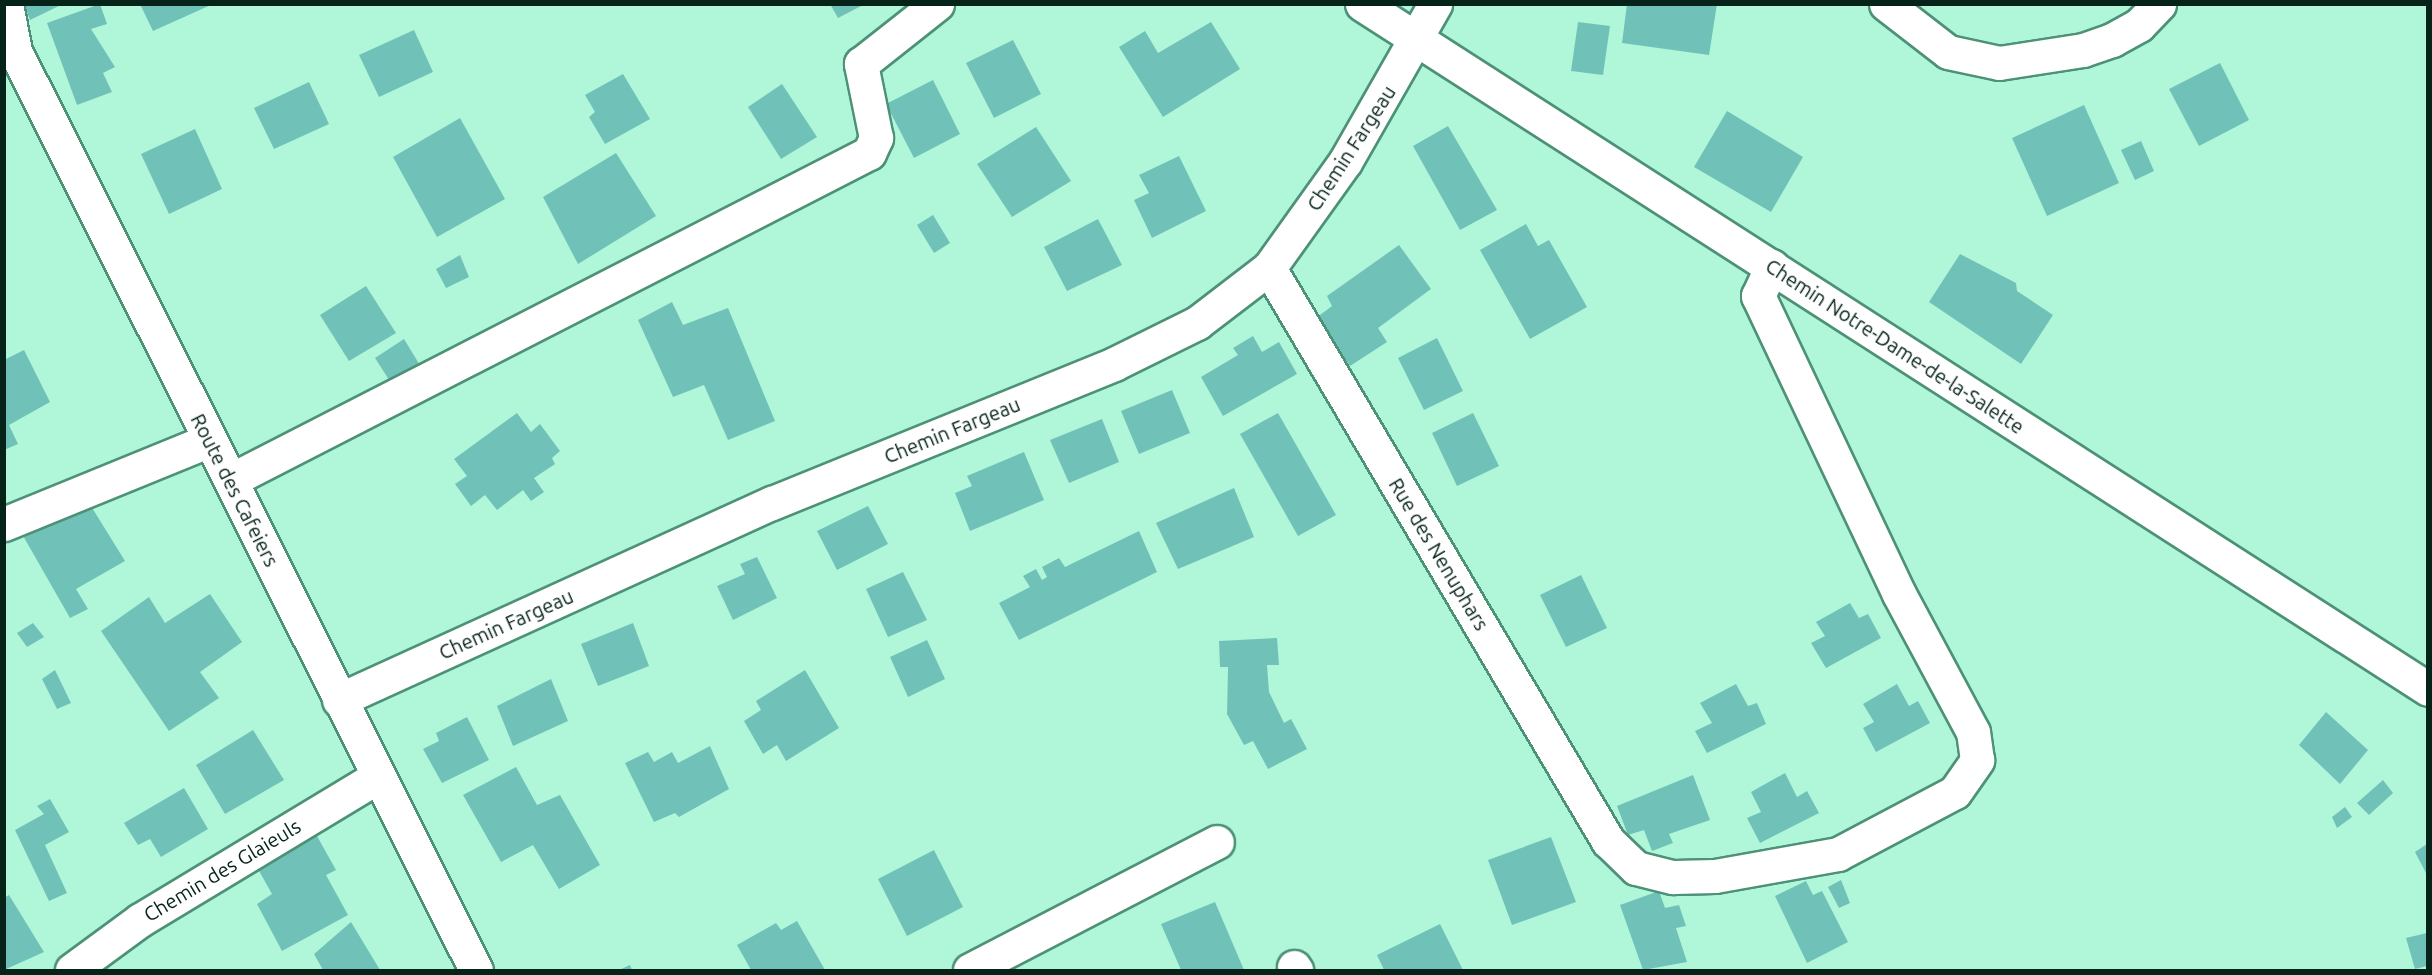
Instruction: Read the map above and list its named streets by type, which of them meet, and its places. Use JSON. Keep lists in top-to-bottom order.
{
  "streets": {
    "street": [
      "Chemin Fargeau",
      "Chemin Notre-Dame-de-la-Salette",
      "Route des Cafeiers",
      "Rue des Nenuphars",
      "Chemin des Glaieuls"
    ]
  },
  "crossings": [
    ["Chemin Fargeau", "Chemin Notre-Dame-de-la-Salette"],
    ["Chemin Fargeau", "Route des Cafeiers"],
    ["Chemin Fargeau", "Rue des Nenuphars"],
    ["Chemin Notre-Dame-de-la-Salette", "Rue des Nenuphars"],
    ["Route des Cafeiers", "Chemin des Glaieuls"]
  ]
}
